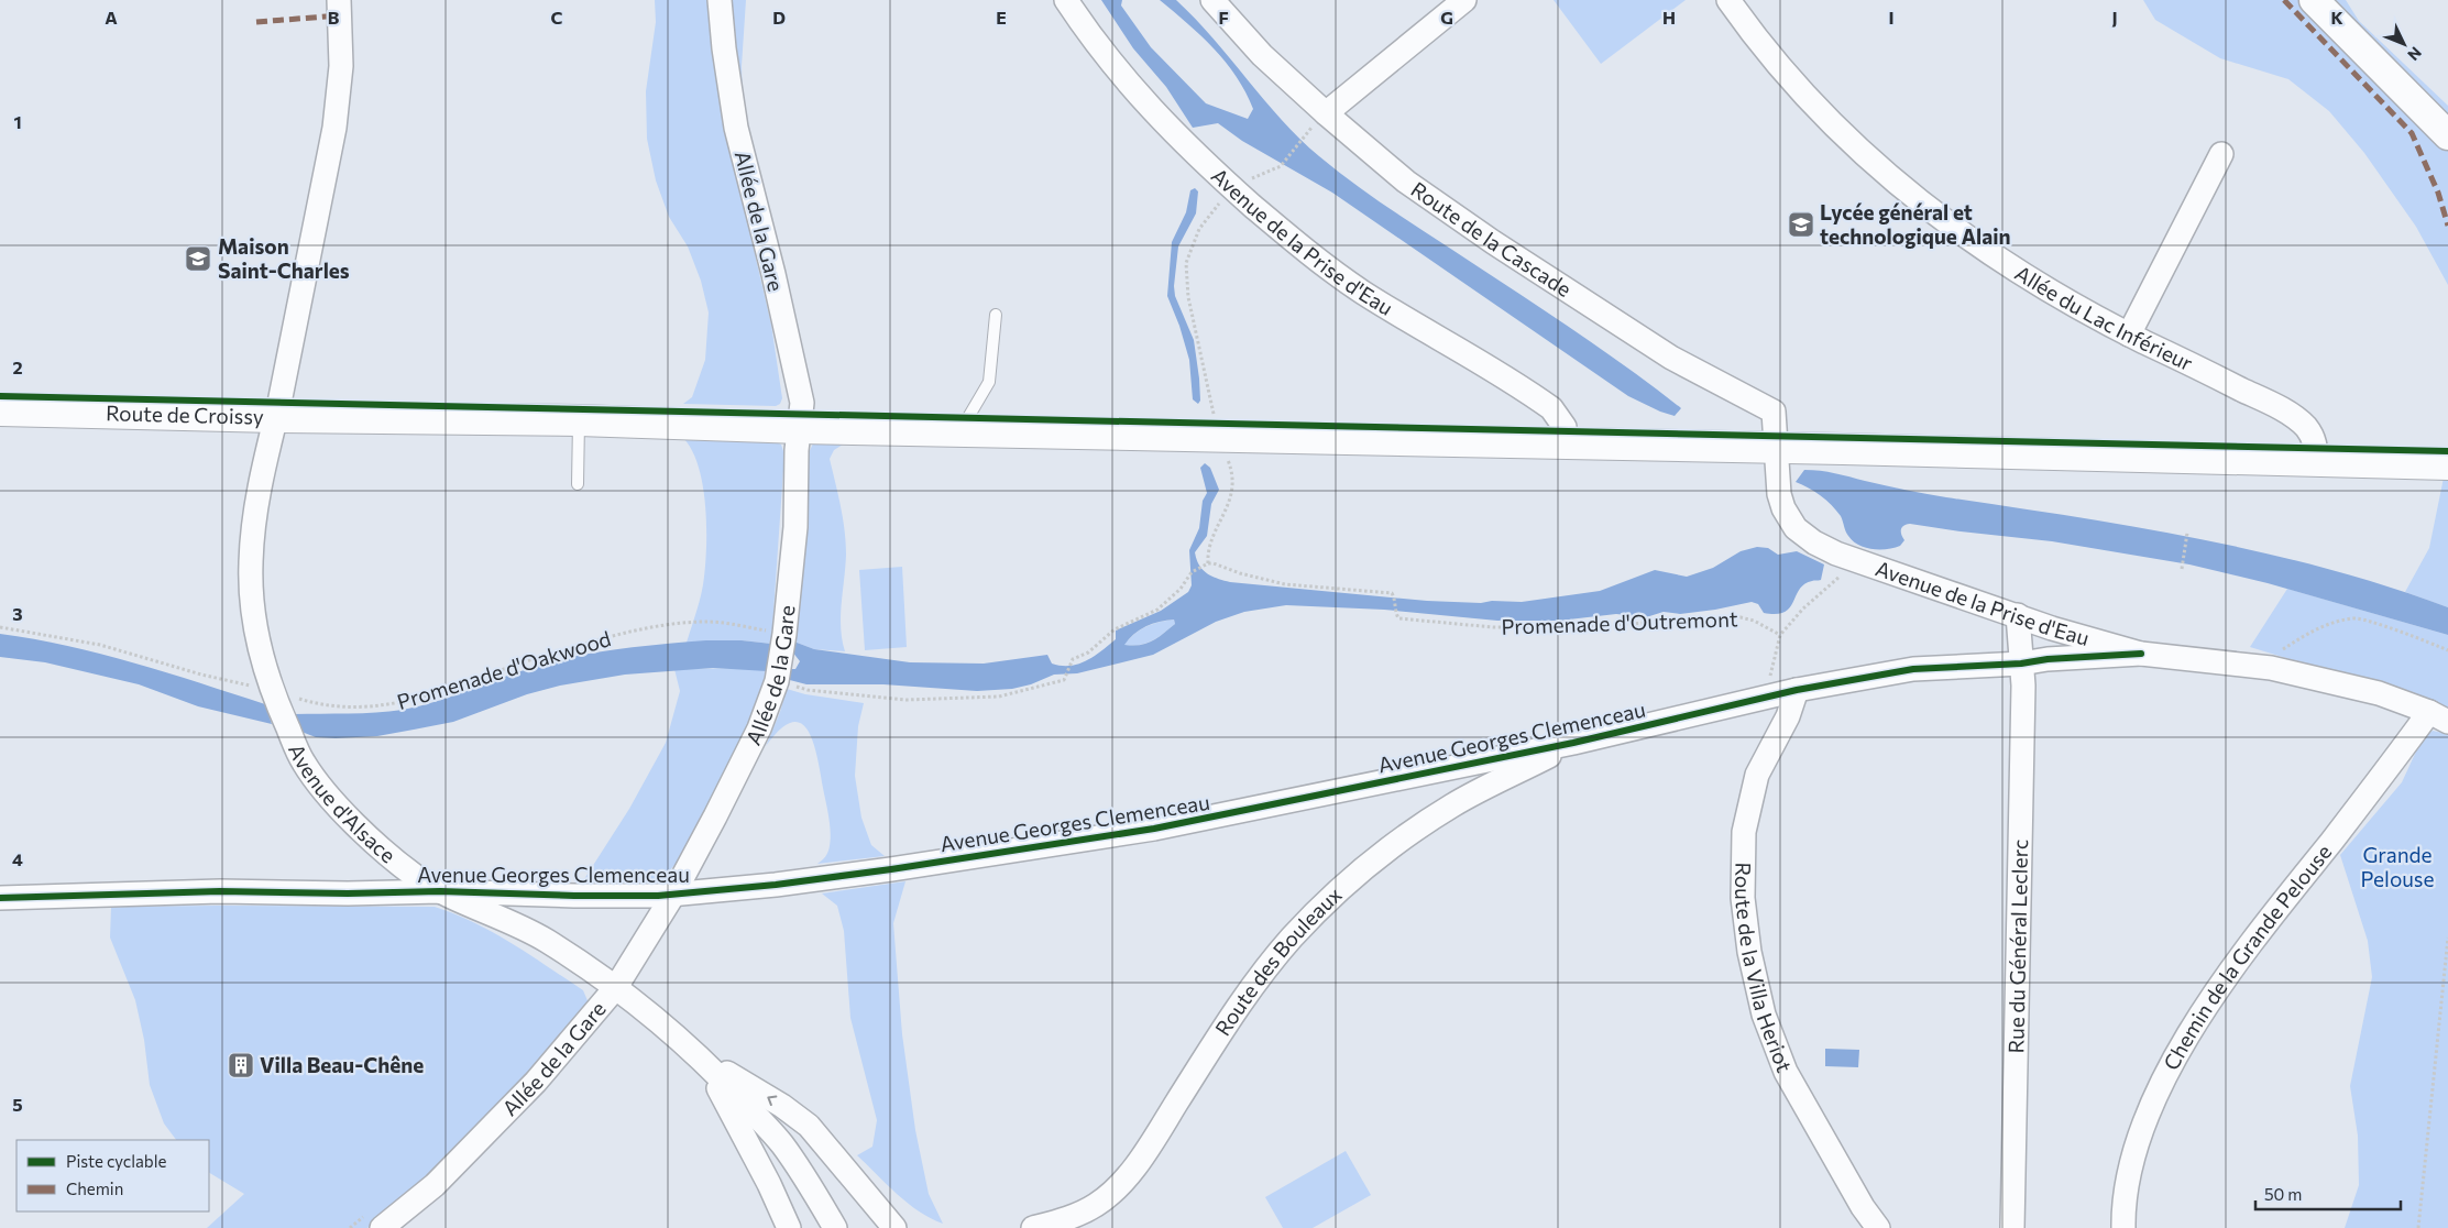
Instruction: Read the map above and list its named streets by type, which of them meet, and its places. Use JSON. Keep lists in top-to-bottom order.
{
  "streets": {
    "main road": ["Route de Croissy"],
    "street": [
      "Allée de la Gare",
      "Route de la Cascade",
      "Avenue de la Prise d'Eau",
      "Allée du Lac Inférieur",
      "Avenue Georges Clemenceau",
      "Avenue d'Alsace",
      "Rue du Général Leclerc",
      "Chemin de la Grande Pelouse",
      "Route des Bouleaux",
      "Route de la Villa Heriot"
    ],
    "path": ["Promenade d'Outremont", "Promenade d'Oakwood"]
  },
  "crossings": [
    ["Allée de la Gare", "Route de Croissy"],
    ["Allée de la Gare", "Promenade d'Oakwood"],
    ["Allée de la Gare", "Avenue Georges Clemenceau"],
    ["Allée de la Gare", "Avenue d'Alsace"],
    ["Route de la Cascade", "Avenue de la Prise d'Eau"],
    ["Route de la Cascade", "Route de Croissy"],
    ["Avenue de la Prise d'Eau", "Route de Croissy"],
    ["Avenue de la Prise d'Eau", "Avenue Georges Clemenceau"],
    ["Avenue de la Prise d'Eau", "Rue du Général Leclerc"],
    ["Avenue de la Prise d'Eau", "Chemin de la Grande Pelouse"],
    ["Allée du Lac Inférieur", "Route de Croissy"],
    ["Route de Croissy", "Avenue d'Alsace"],
    ["Promenade d'Oakwood", "Avenue d'Alsace"],
    ["Avenue Georges Clemenceau", "Avenue d'Alsace"],
    ["Avenue Georges Clemenceau", "Rue du Général Leclerc"],
    ["Avenue Georges Clemenceau", "Route des Bouleaux"],
    ["Avenue Georges Clemenceau", "Route de la Villa Heriot"]
  ],
  "parks": ["Grande Pelouse"],
  "places": {
    "school or university": ["Lycée général et technologique Alain", "Maison Saint-Charles"],
    "building": ["Villa Beau-Chêne"]
  },
  "legend": ["Piste cyclable", "Chemin"],
  "scale_bar": "50 m",
  "north": "bottom right",
  "grid": {
    "columns": [
      "A",
      "B",
      "C",
      "D",
      "E",
      "F",
      "G",
      "H",
      "I",
      "J",
      "K"
    ],
    "rows": [
      "1",
      "2",
      "3",
      "4",
      "5"
    ]
  }
}
